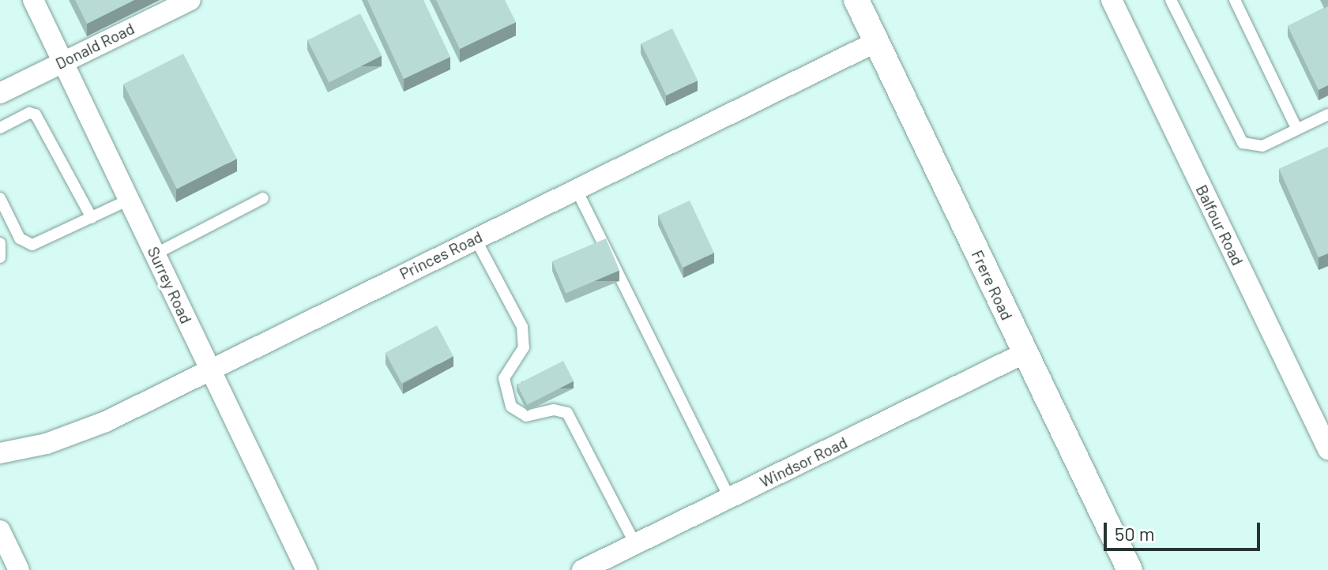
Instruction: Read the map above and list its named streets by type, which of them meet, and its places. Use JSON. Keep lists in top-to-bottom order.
{
  "streets": {
    "street": [
      "Donald Road",
      "Balfour Road",
      "Princes Road",
      "Surrey Road",
      "Frere Road",
      "Windsor Road"
    ]
  },
  "crossings": [
    ["Donald Road", "Surrey Road"],
    ["Princes Road", "Surrey Road"],
    ["Princes Road", "Frere Road"],
    ["Frere Road", "Windsor Road"]
  ],
  "scale_bar": "50 m"
}
